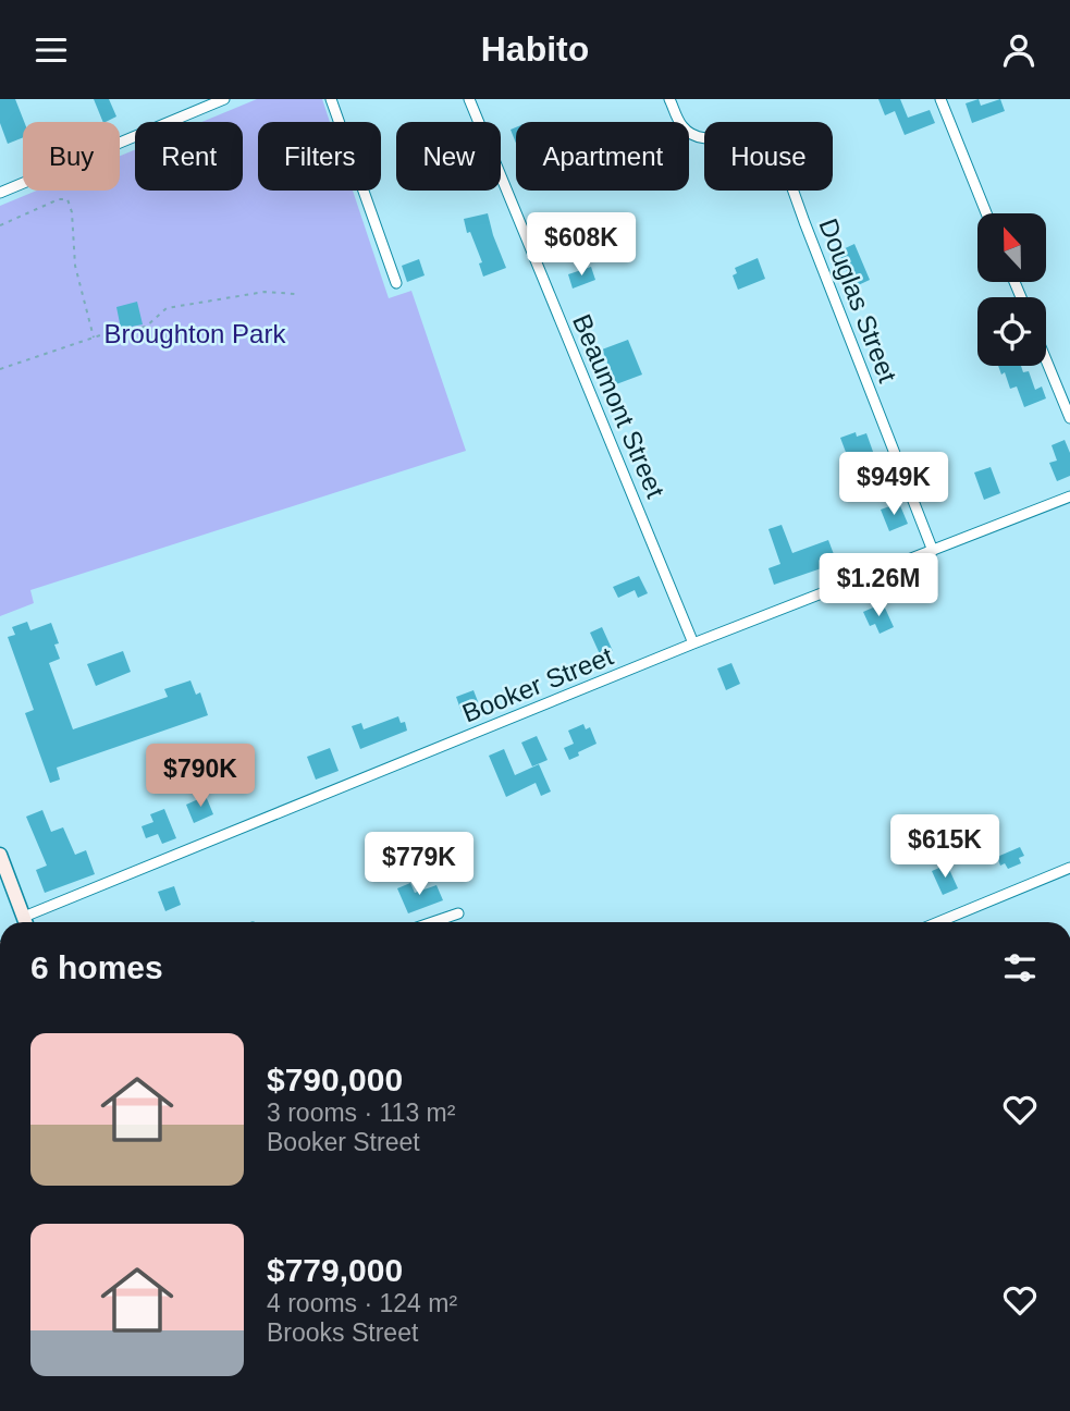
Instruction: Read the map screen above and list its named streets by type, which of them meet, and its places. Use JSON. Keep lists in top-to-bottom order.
{
  "streets": {
    "street": ["Douglas Street", "Beaumont Street", "Booker Street"]
  },
  "crossings": [
    ["Douglas Street", "Booker Street"],
    ["Beaumont Street", "Booker Street"]
  ],
  "parks": ["Broughton Park"],
  "north": "top",
  "page": {
    "header": "Habito",
    "chip": [
      "Buy",
      "Rent",
      "Filters",
      "New",
      "Apartment",
      "House"
    ],
    "price": [
      "$608K",
      "$949K",
      "$1.26M",
      "$790K",
      "$615K",
      "$779K"
    ],
    "heading": "6 homes",
    "list": [
      {
        "name": "$790,000",
        "note": "3 rooms · 113 m² · Booker Street"
      },
      {
        "name": "$779,000",
        "note": "4 rooms · 124 m² · Brooks Street"
      }
    ]
  }
}
